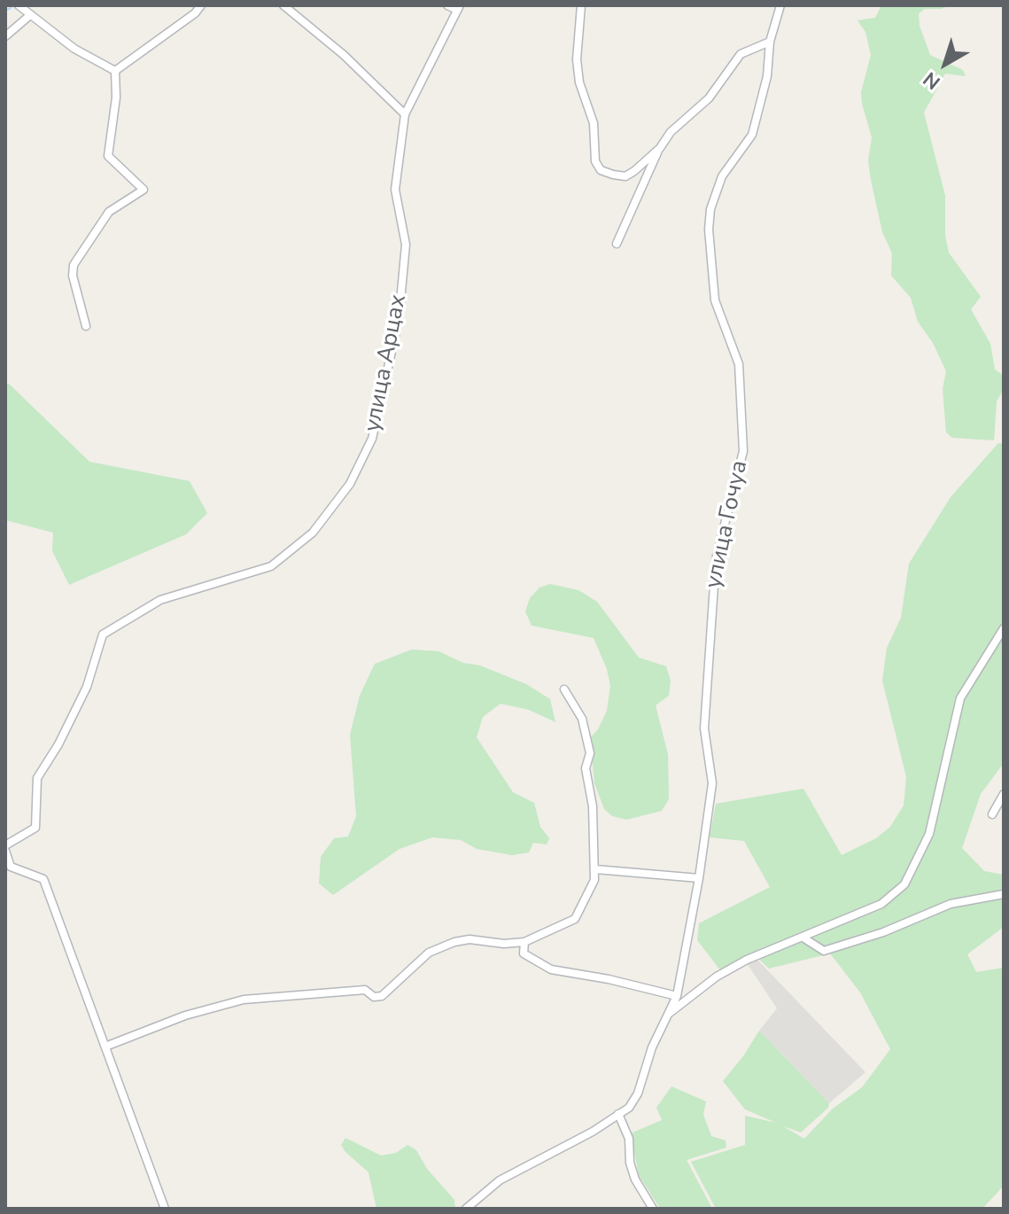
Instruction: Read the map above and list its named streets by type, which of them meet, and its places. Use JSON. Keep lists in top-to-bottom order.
{
  "streets": {
    "street": ["улица Арцах", "улица Гочуа"]
  },
  "north": "bottom left"
}
